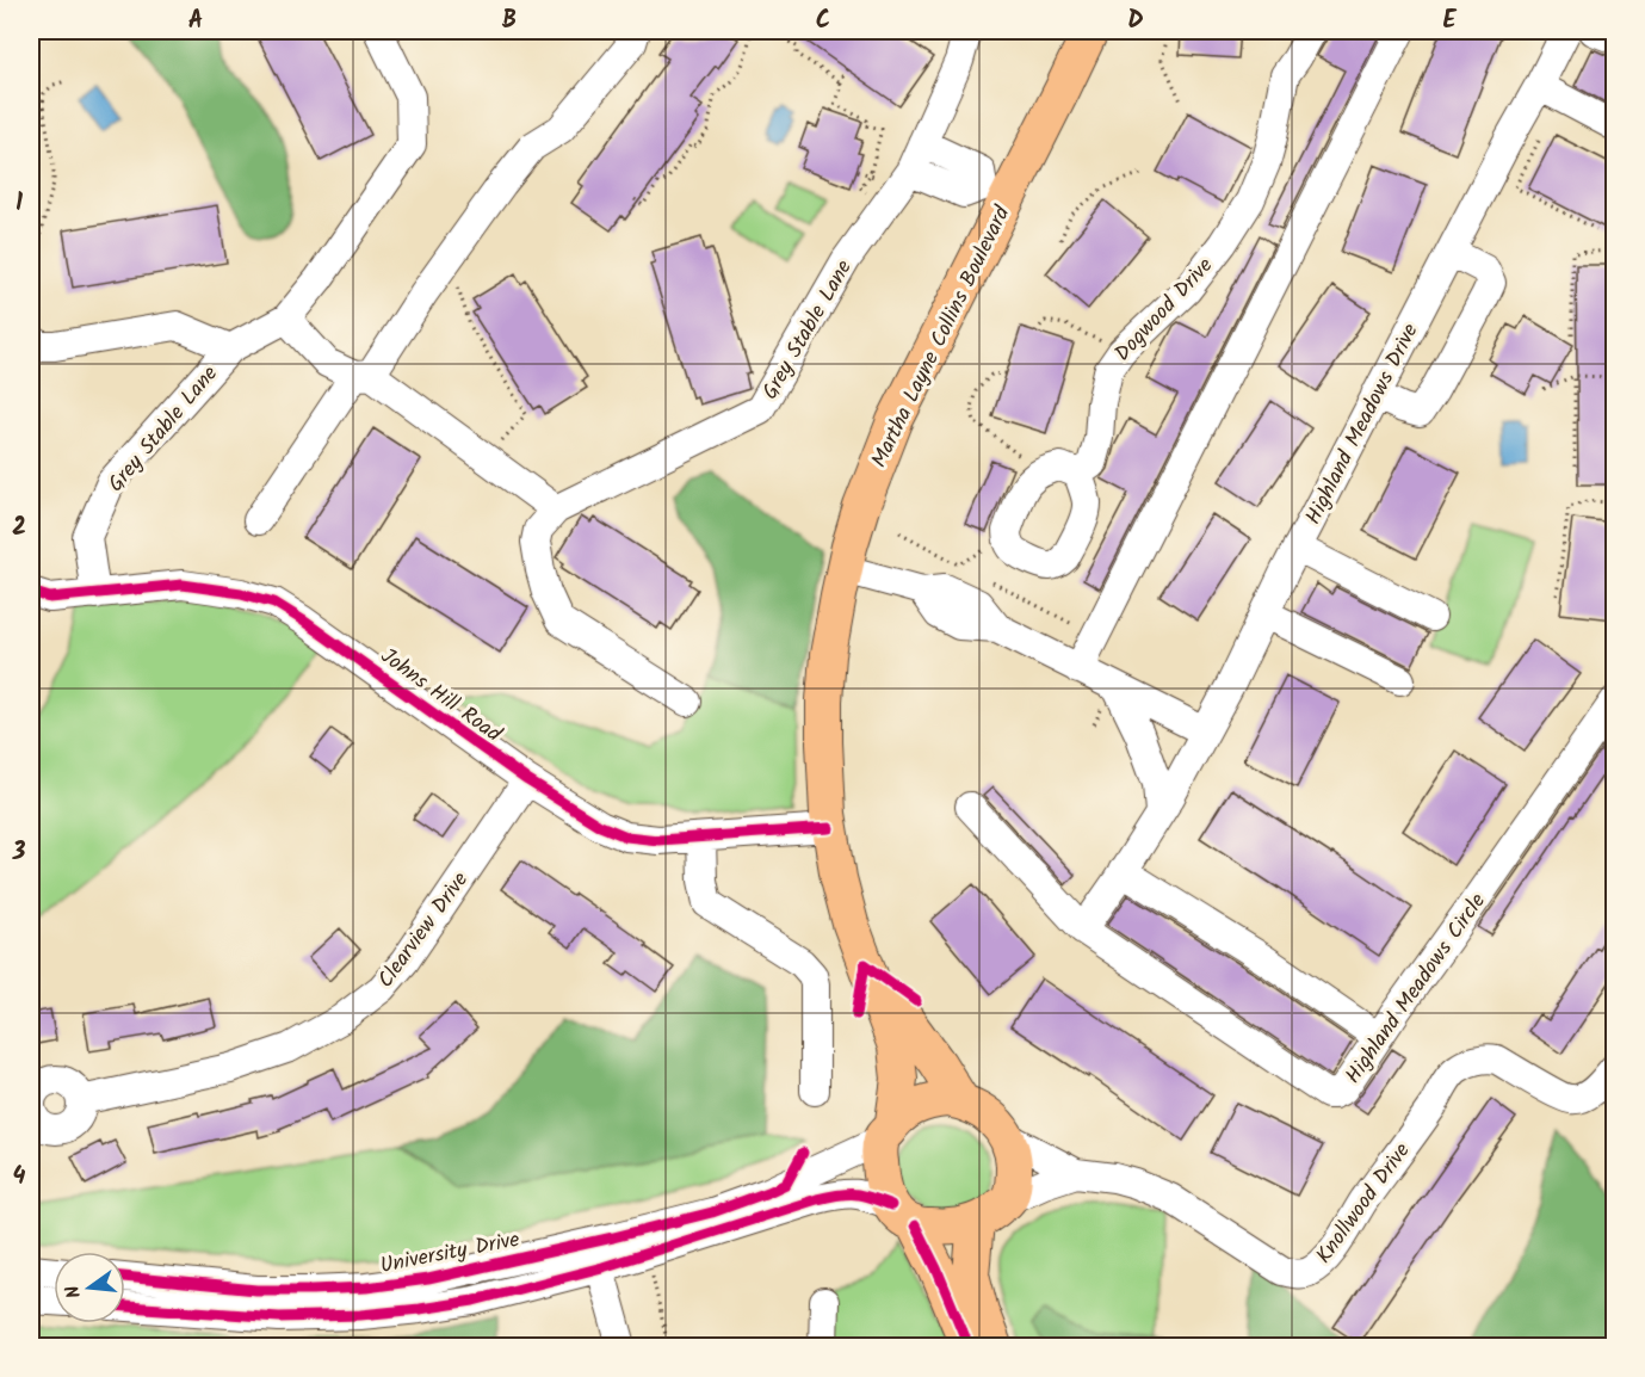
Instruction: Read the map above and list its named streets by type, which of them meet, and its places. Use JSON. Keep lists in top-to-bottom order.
{
  "streets": {
    "main road": ["Martha Layne Collins Boulevard"],
    "street": [
      "Dogwood Drive",
      "Grey Stable Lane",
      "Highland Meadows Drive",
      "Johns Hill Road",
      "Clearview Drive",
      "Highland Meadows Circle",
      "Knollwood Drive",
      "University Drive"
    ]
  },
  "crossings": [
    ["Grey Stable Lane", "Johns Hill Road"],
    ["Martha Layne Collins Boulevard", "Johns Hill Road"],
    ["Johns Hill Road", "Clearview Drive"],
    ["Knollwood Drive", "University Drive"]
  ],
  "north": "left",
  "grid": {
    "columns": [
      "A",
      "B",
      "C",
      "D",
      "E"
    ],
    "rows": [
      "1",
      "2",
      "3",
      "4"
    ]
  }
}
